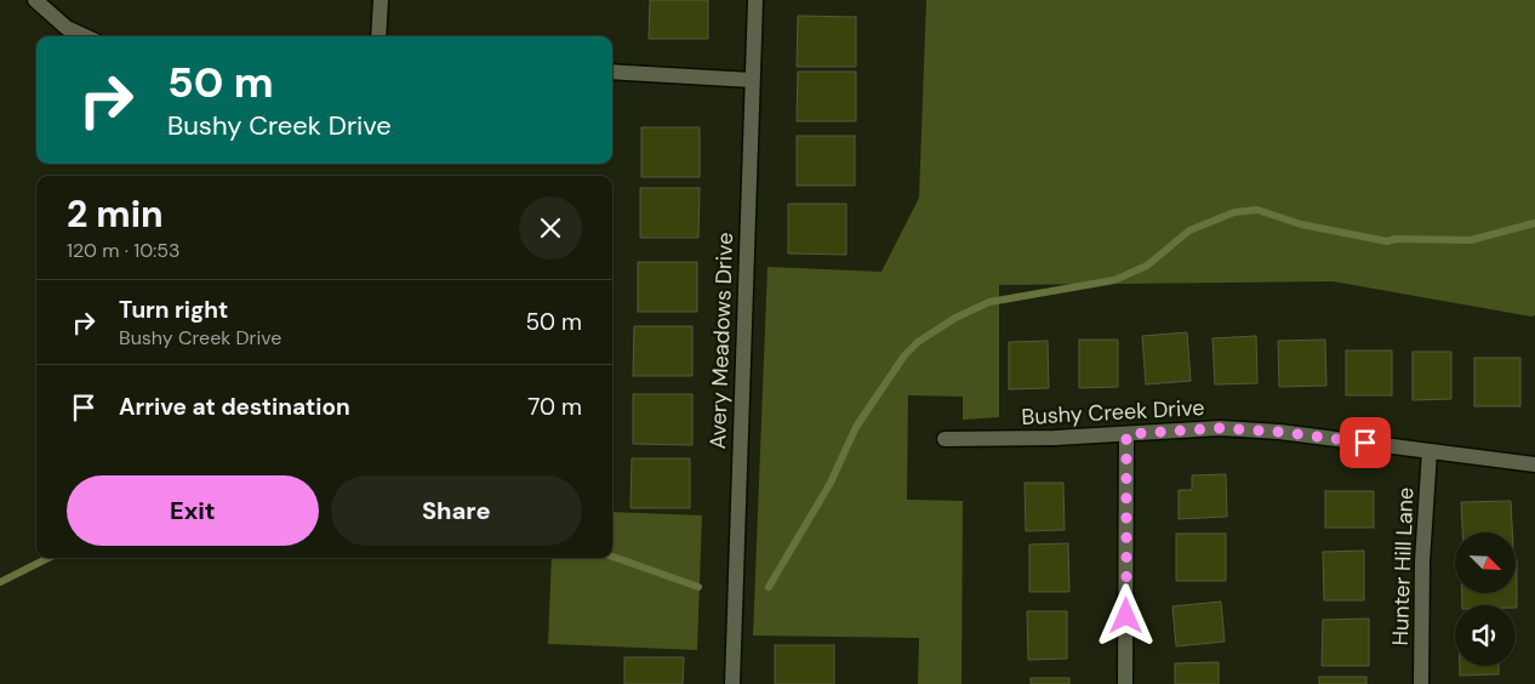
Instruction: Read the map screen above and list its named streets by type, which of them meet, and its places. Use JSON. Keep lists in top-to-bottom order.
{
  "streets": {
    "street": ["Avery Meadows Drive", "Bushy Creek Drive", "Hunter Hill Lane"]
  },
  "crossings": [
    ["Bushy Creek Drive", "Hunter Hill Lane"]
  ],
  "north": "bottom right",
  "page": {
    "turn": ["50 m", "Bushy Creek Drive"],
    "heading": ["2 min", "120 m · 10:53"],
    "list": [
      {
        "name": "Turn right",
        "note": "Bushy Creek Drive",
        "value": "50 m"
      },
      {
        "name": "Arrive at destination",
        "value": "70 m"
      }
    ],
    "buttons": ["Exit", "Share"]
  }
}
